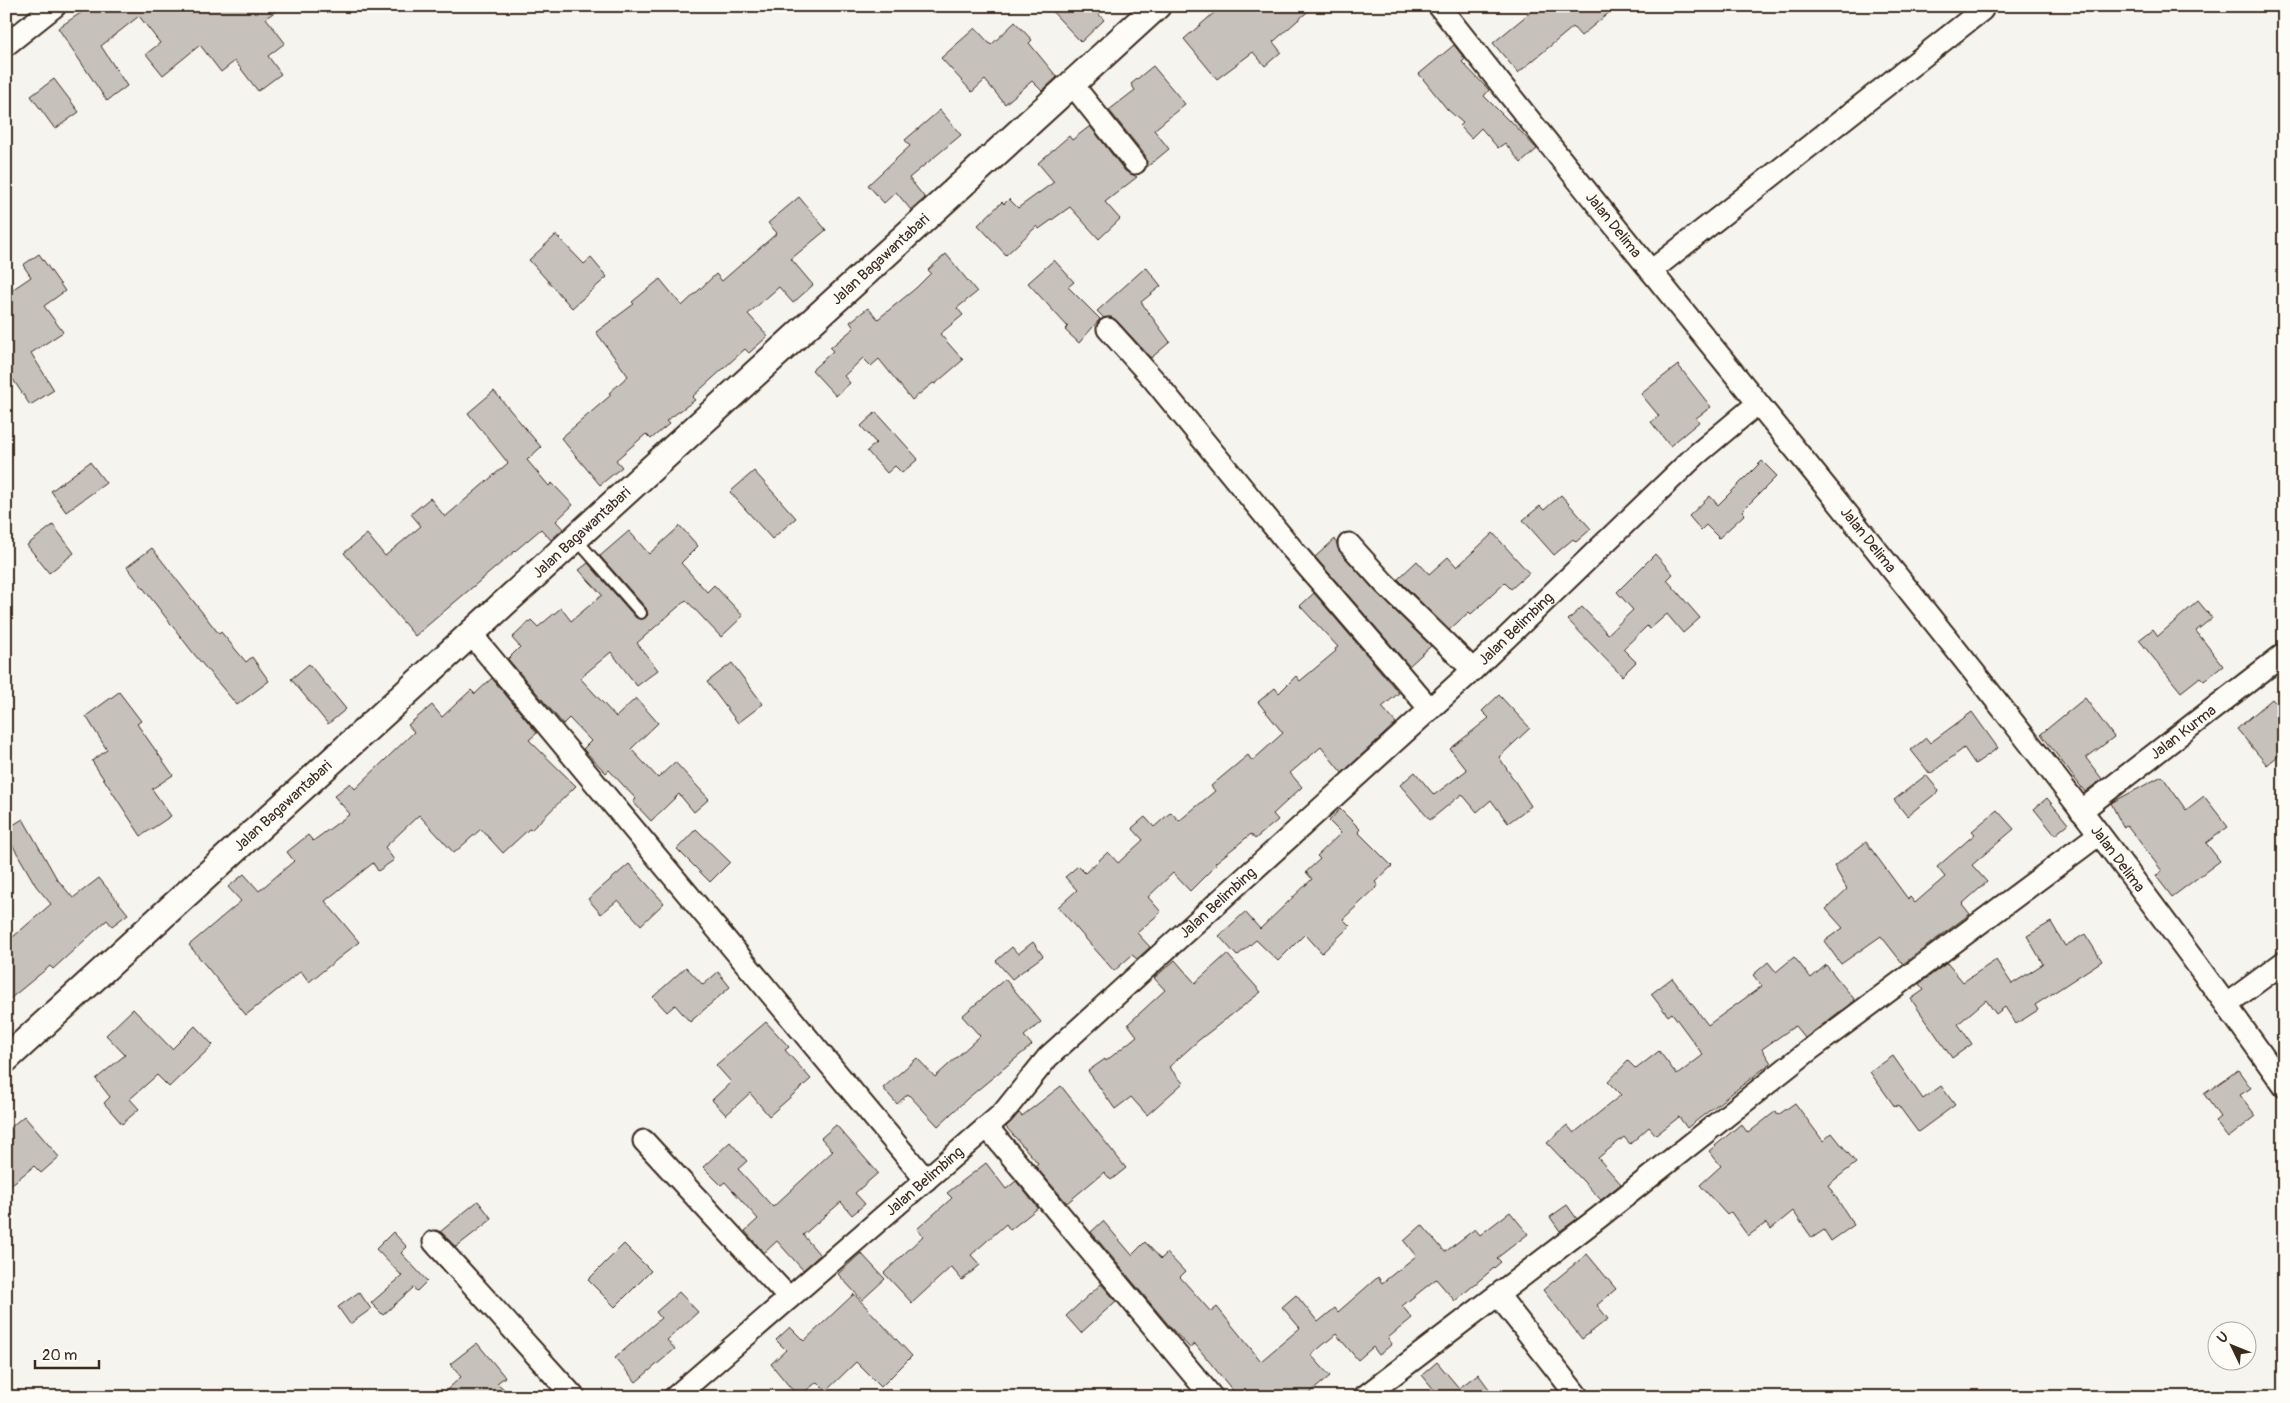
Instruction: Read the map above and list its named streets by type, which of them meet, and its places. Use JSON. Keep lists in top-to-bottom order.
{
  "streets": {
    "street": [
      "Jalan Delima",
      "Jalan Bagawantabari",
      "Jalan Belimbing",
      "Jalan Kurma"
    ]
  },
  "crossings": [
    ["Jalan Delima", "Jalan Belimbing"],
    ["Jalan Delima", "Jalan Kurma"]
  ],
  "scale_bar": "20 m",
  "north": "top left"
}
